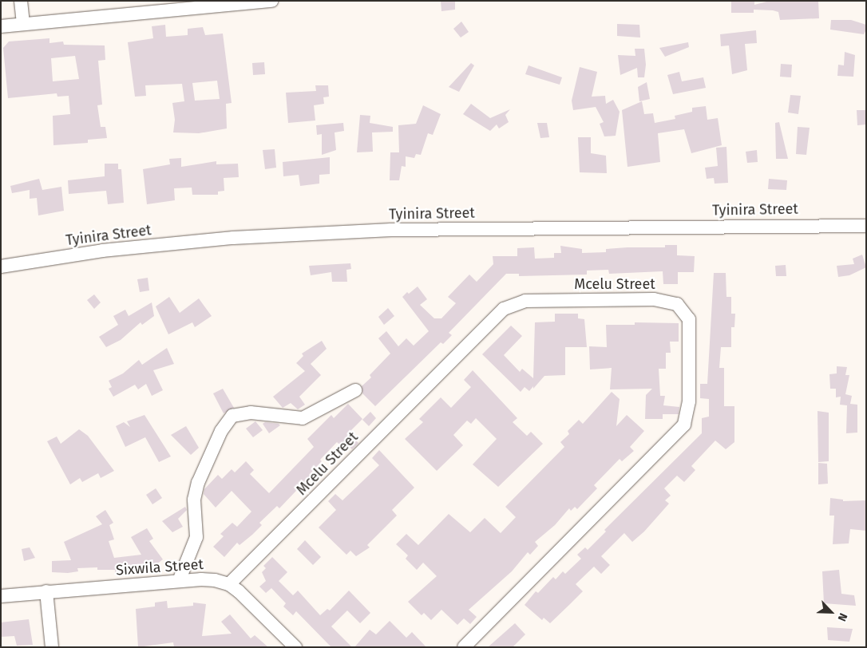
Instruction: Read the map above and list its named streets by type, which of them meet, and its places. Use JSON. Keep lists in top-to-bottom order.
{
  "streets": {
    "street": ["Tyinira Street", "Mcelu Street", "Sixwila Street"]
  },
  "crossings": [
    ["Mcelu Street", "Sixwila Street"]
  ],
  "north": "bottom right"
}
